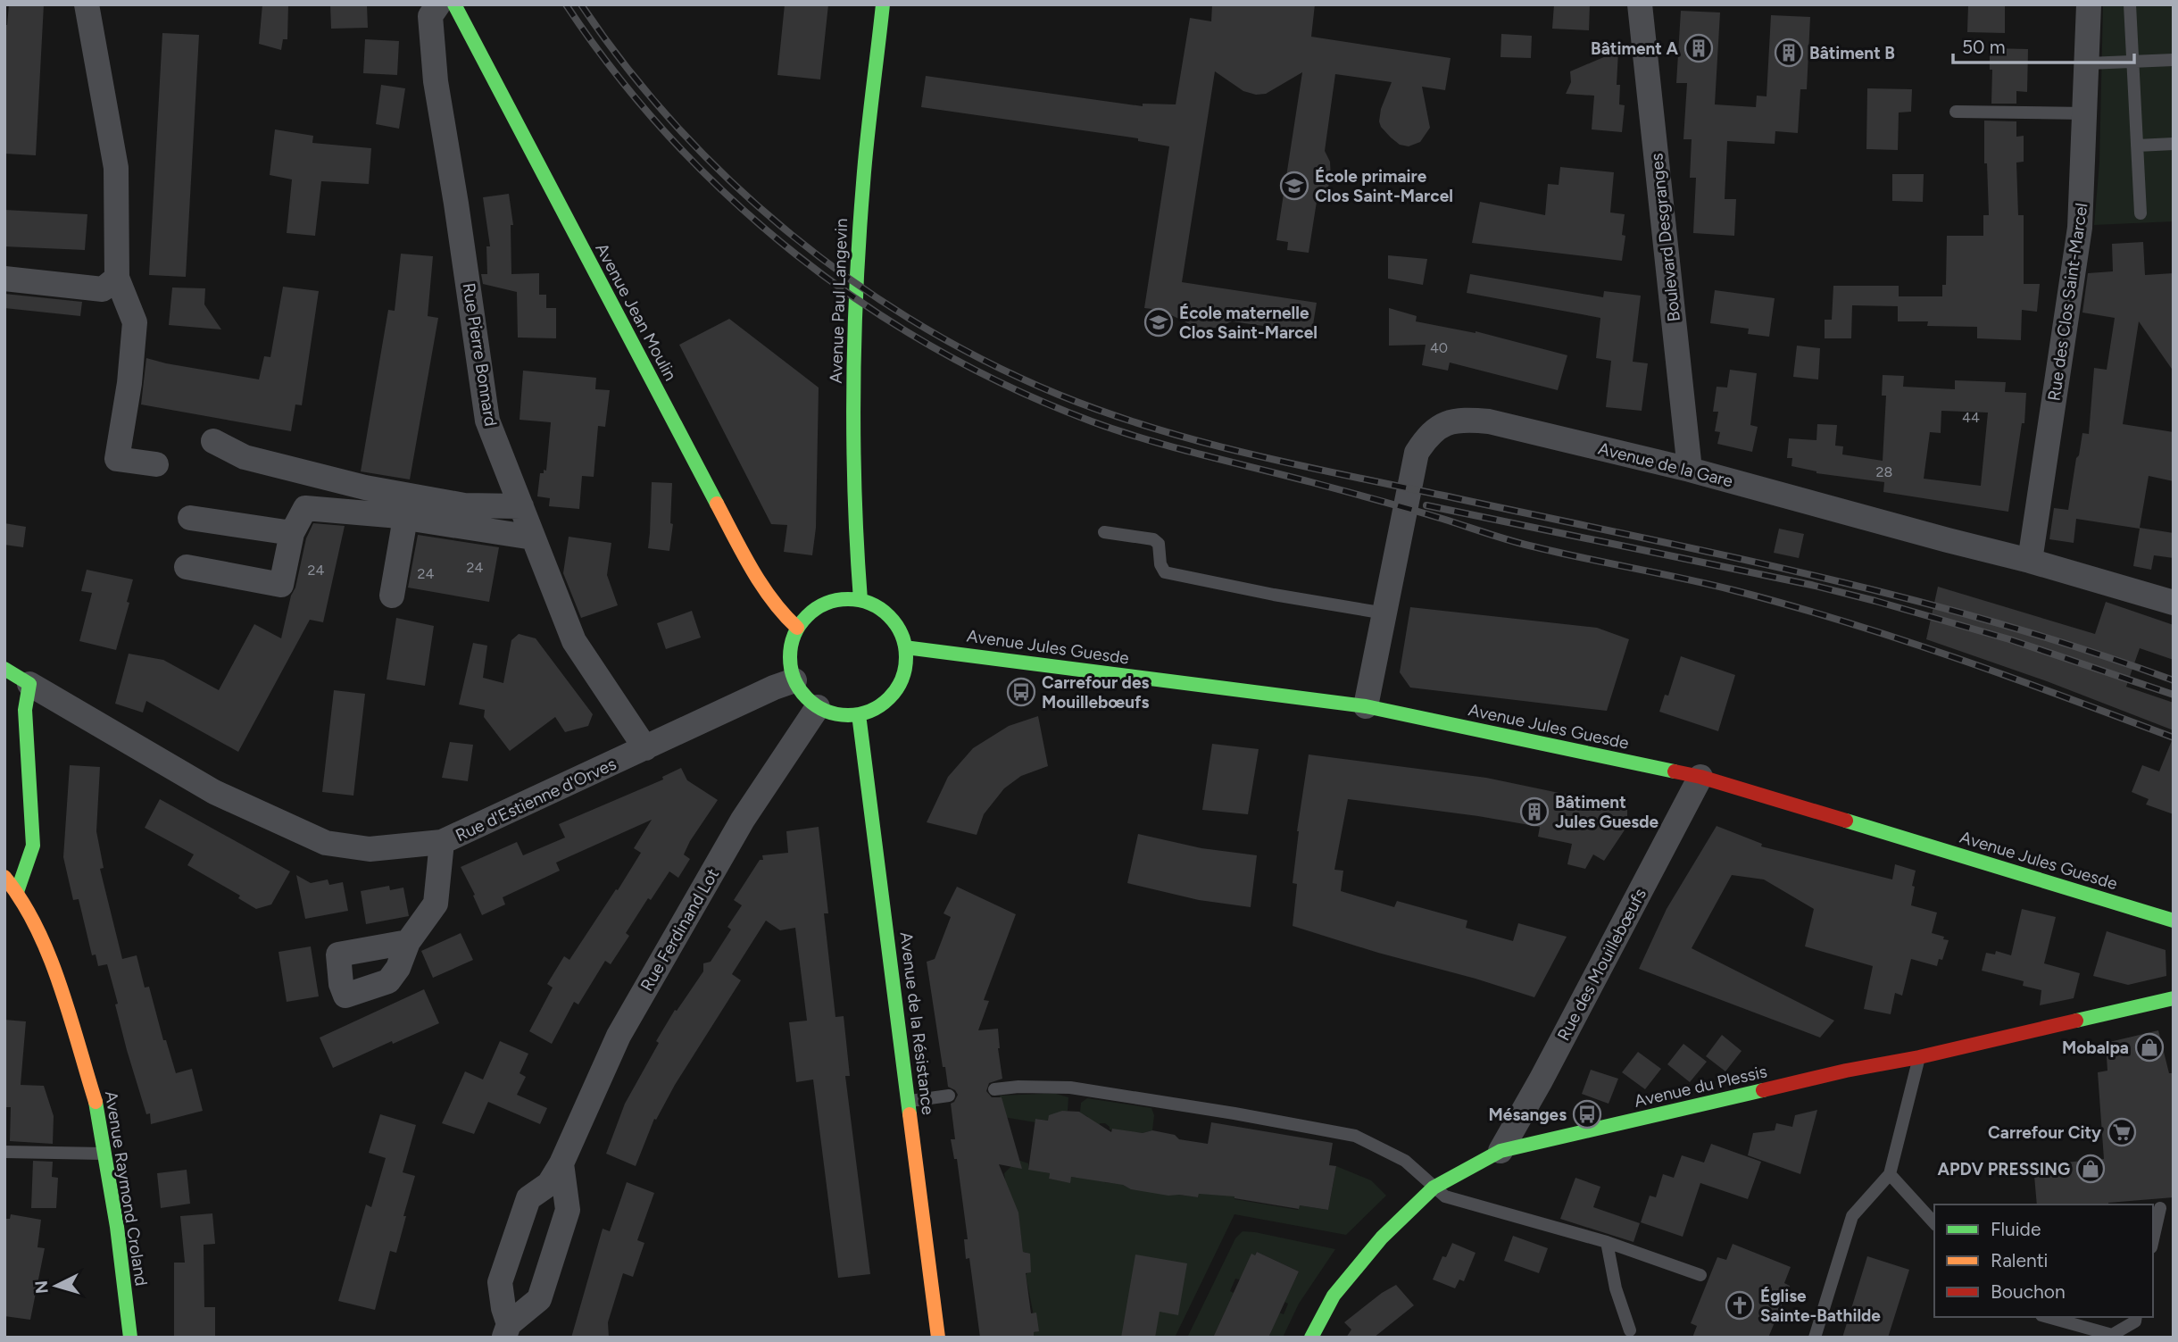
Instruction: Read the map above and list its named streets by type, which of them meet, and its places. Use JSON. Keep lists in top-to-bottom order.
{
  "streets": {
    "main road": [
      "Avenue Paul Langevin",
      "Avenue Jean Moulin",
      "Avenue Jules Guesde",
      "Rue d'Estienne d'Orves",
      "Avenue de la Résistance",
      "Avenue du Plessis",
      "Avenue Raymond Croland"
    ],
    "street": [
      "Boulevard Desgranges",
      "Rue des Clos Saint-Marcel",
      "Rue Pierre Bonnard",
      "Avenue de la Gare",
      "Rue Ferdinand Lot",
      "Rue des Mouillebœufs"
    ]
  },
  "crossings": [
    ["Boulevard Desgranges", "Avenue de la Gare"],
    ["Avenue Paul Langevin", "Avenue Jean Moulin"],
    ["Avenue Paul Langevin", "Avenue Jules Guesde"],
    ["Avenue Paul Langevin", "Rue d'Estienne d'Orves"],
    ["Avenue Paul Langevin", "Rue Ferdinand Lot"],
    ["Avenue Paul Langevin", "Avenue de la Résistance"],
    ["Rue des Clos Saint-Marcel", "Avenue de la Gare"],
    ["Avenue Jean Moulin", "Avenue Jules Guesde"],
    ["Avenue Jean Moulin", "Rue d'Estienne d'Orves"],
    ["Avenue Jean Moulin", "Rue Ferdinand Lot"],
    ["Avenue Jean Moulin", "Avenue de la Résistance"],
    ["Rue Pierre Bonnard", "Rue d'Estienne d'Orves"],
    ["Avenue de la Gare", "Avenue Jules Guesde"],
    ["Avenue Jules Guesde", "Rue d'Estienne d'Orves"],
    ["Avenue Jules Guesde", "Rue Ferdinand Lot"],
    ["Avenue Jules Guesde", "Rue des Mouillebœufs"],
    ["Avenue Jules Guesde", "Avenue de la Résistance"],
    ["Rue d'Estienne d'Orves", "Rue Ferdinand Lot"],
    ["Rue d'Estienne d'Orves", "Avenue de la Résistance"],
    ["Rue Ferdinand Lot", "Avenue de la Résistance"],
    ["Rue des Mouillebœufs", "Avenue du Plessis"]
  ],
  "places": {
    "building": ["Bâtiment A", "Bâtiment B", "Bâtiment Jules Guesde"],
    "school or university": ["École primaire Clos Saint-Marcel", "École maternelle Clos Saint-Marcel"],
    "bus stop": ["Carrefour des Mouillebœufs", "Mésanges"],
    "shop": ["Mobalpa", "APDV PRESSING"],
    "supermarket": ["Carrefour City"],
    "church": ["Église Sainte-Bathilde"]
  },
  "house_numbers": [
    "40",
    "44",
    "28",
    "24",
    "24",
    "24"
  ],
  "legend": ["Fluide", "Ralenti", "Bouchon"],
  "scale_bar": "50 m",
  "north": "left"
}
